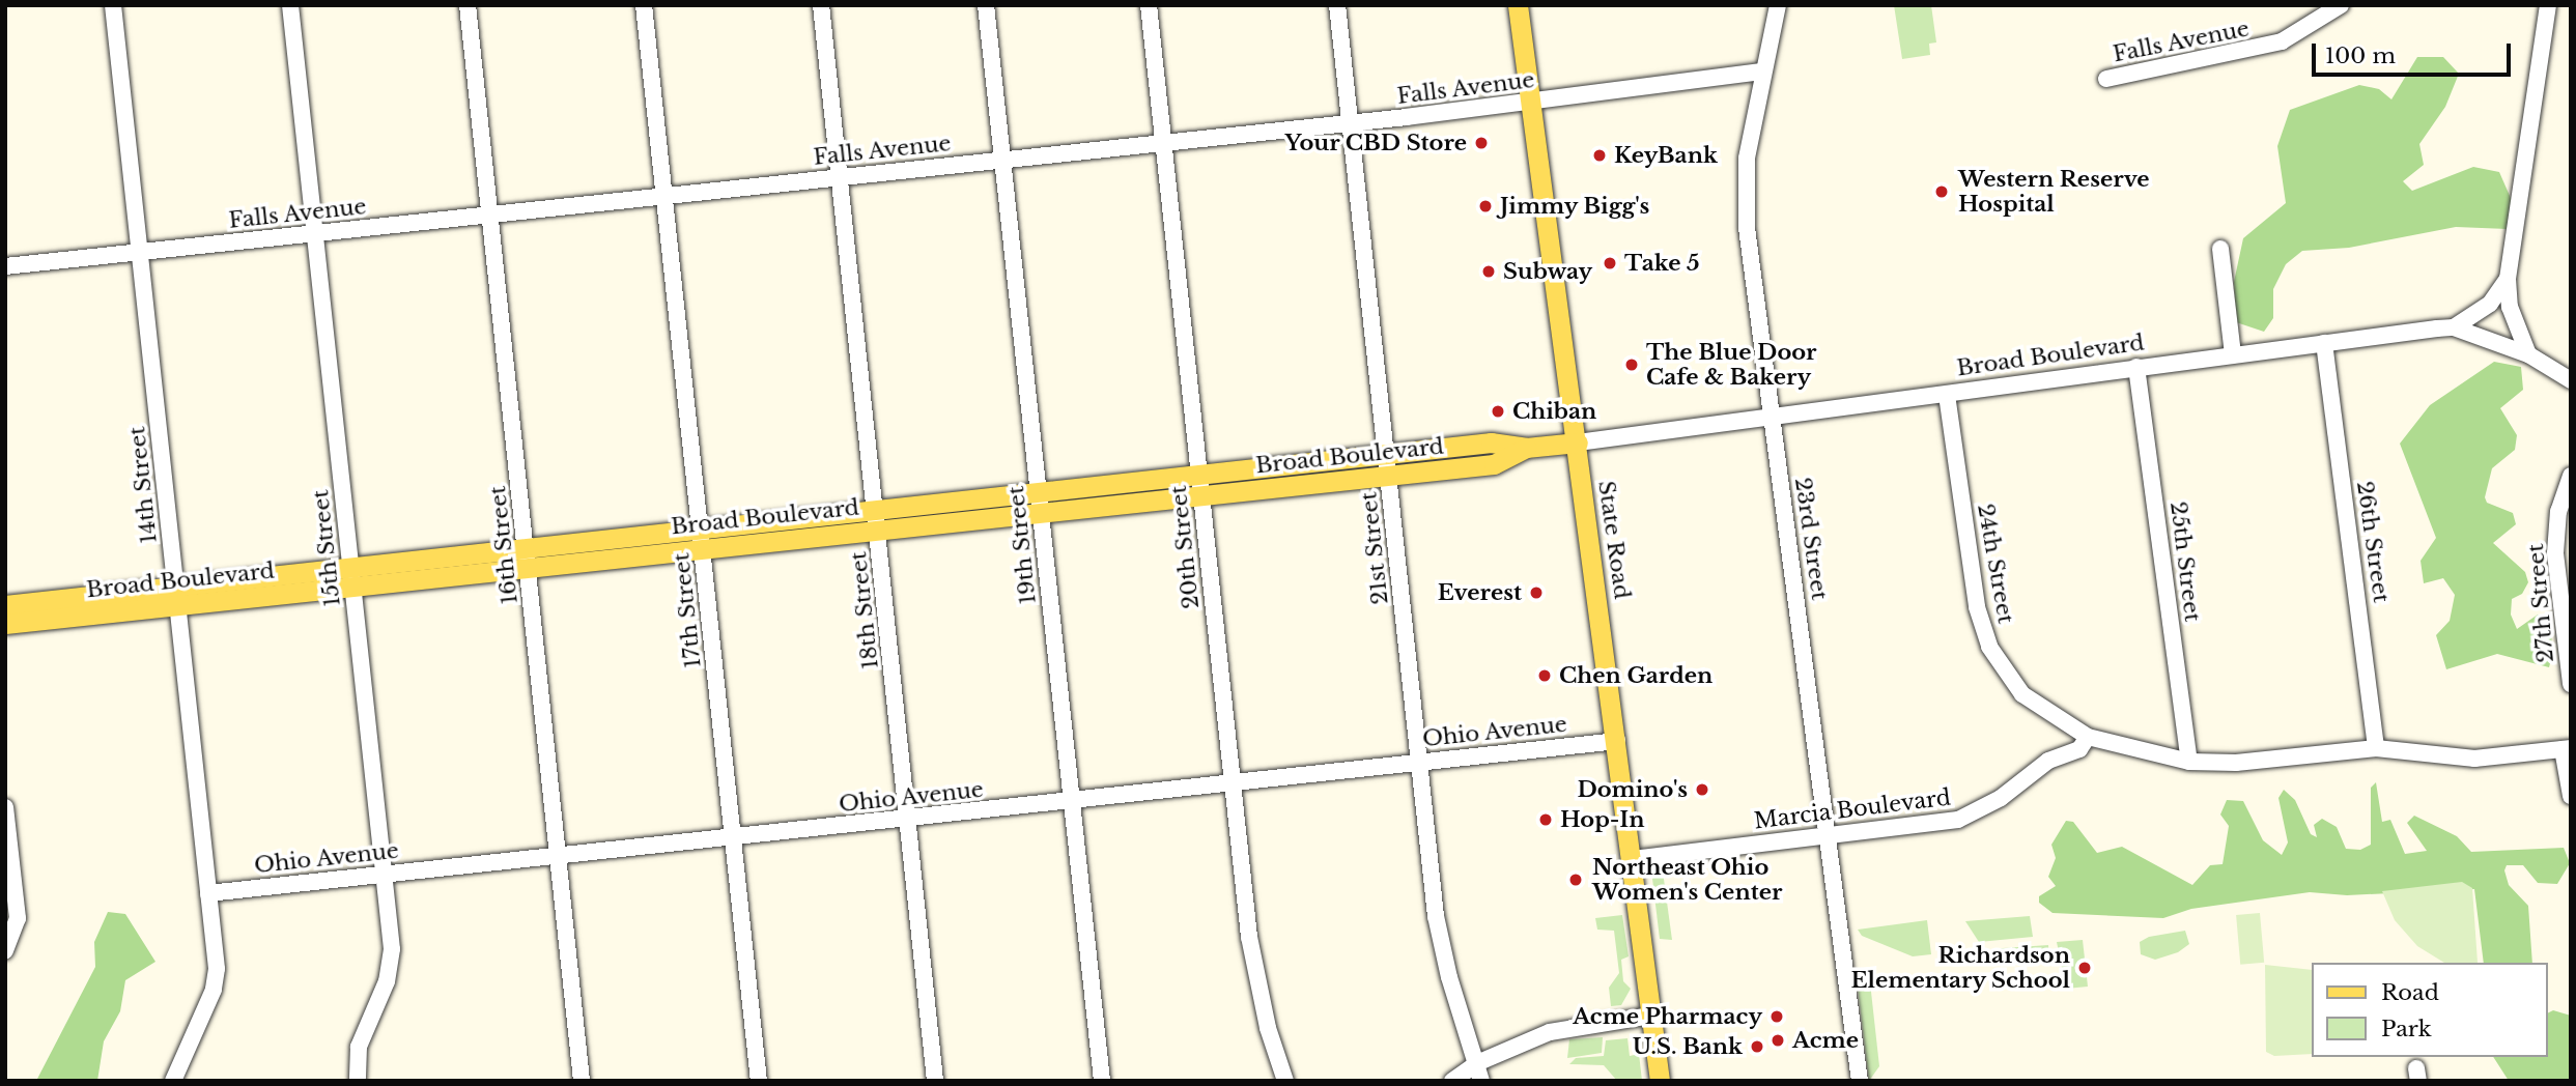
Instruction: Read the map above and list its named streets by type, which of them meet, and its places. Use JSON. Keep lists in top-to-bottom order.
{
  "streets": {
    "main road": ["Broad Boulevard", "State Road"],
    "street": [
      "Falls Avenue",
      "14th Street",
      "23rd Street",
      "26th Street",
      "16th Street",
      "19th Street",
      "20th Street",
      "15th Street",
      "21st Street",
      "25th Street",
      "24th Street",
      "27th Street",
      "17th Street",
      "18th Street",
      "Ohio Avenue",
      "Marcia Boulevard"
    ]
  },
  "crossings": [
    ["Falls Avenue", "14th Street"],
    ["Falls Avenue", "23rd Street"],
    ["Falls Avenue", "State Road"],
    ["Falls Avenue", "16th Street"],
    ["Falls Avenue", "19th Street"],
    ["Falls Avenue", "20th Street"],
    ["Falls Avenue", "15th Street"],
    ["Falls Avenue", "21st Street"],
    ["Falls Avenue", "17th Street"],
    ["Falls Avenue", "18th Street"],
    ["Broad Boulevard", "14th Street"],
    ["Broad Boulevard", "23rd Street"],
    ["Broad Boulevard", "State Road"],
    ["Broad Boulevard", "26th Street"],
    ["Broad Boulevard", "16th Street"],
    ["Broad Boulevard", "19th Street"],
    ["Broad Boulevard", "20th Street"],
    ["Broad Boulevard", "15th Street"],
    ["Broad Boulevard", "21st Street"],
    ["Broad Boulevard", "25th Street"],
    ["Broad Boulevard", "24th Street"],
    ["Broad Boulevard", "17th Street"],
    ["Broad Boulevard", "18th Street"],
    ["14th Street", "Ohio Avenue"],
    ["23rd Street", "Marcia Boulevard"],
    ["State Road", "Ohio Avenue"],
    ["State Road", "Marcia Boulevard"],
    ["16th Street", "Ohio Avenue"],
    ["19th Street", "Ohio Avenue"],
    ["20th Street", "Ohio Avenue"],
    ["15th Street", "Ohio Avenue"],
    ["21st Street", "Ohio Avenue"],
    ["24th Street", "Marcia Boulevard"],
    ["17th Street", "Ohio Avenue"],
    ["18th Street", "Ohio Avenue"]
  ],
  "places": [
    "Your CBD Store",
    "KeyBank",
    "Western Reserve Hospital",
    "Jimmy Bigg's",
    "Take 5",
    "Subway",
    "The Blue Door Cafe & Bakery",
    "Chiban",
    "Everest",
    "Chen Garden",
    "Domino's",
    "Hop-In",
    "Northeast Ohio Women's Center",
    "Richardson Elementary School",
    "Acme Pharmacy",
    "Acme",
    "U.S. Bank"
  ],
  "legend": ["Road", "Park"],
  "scale_bar": "100 m"
}
